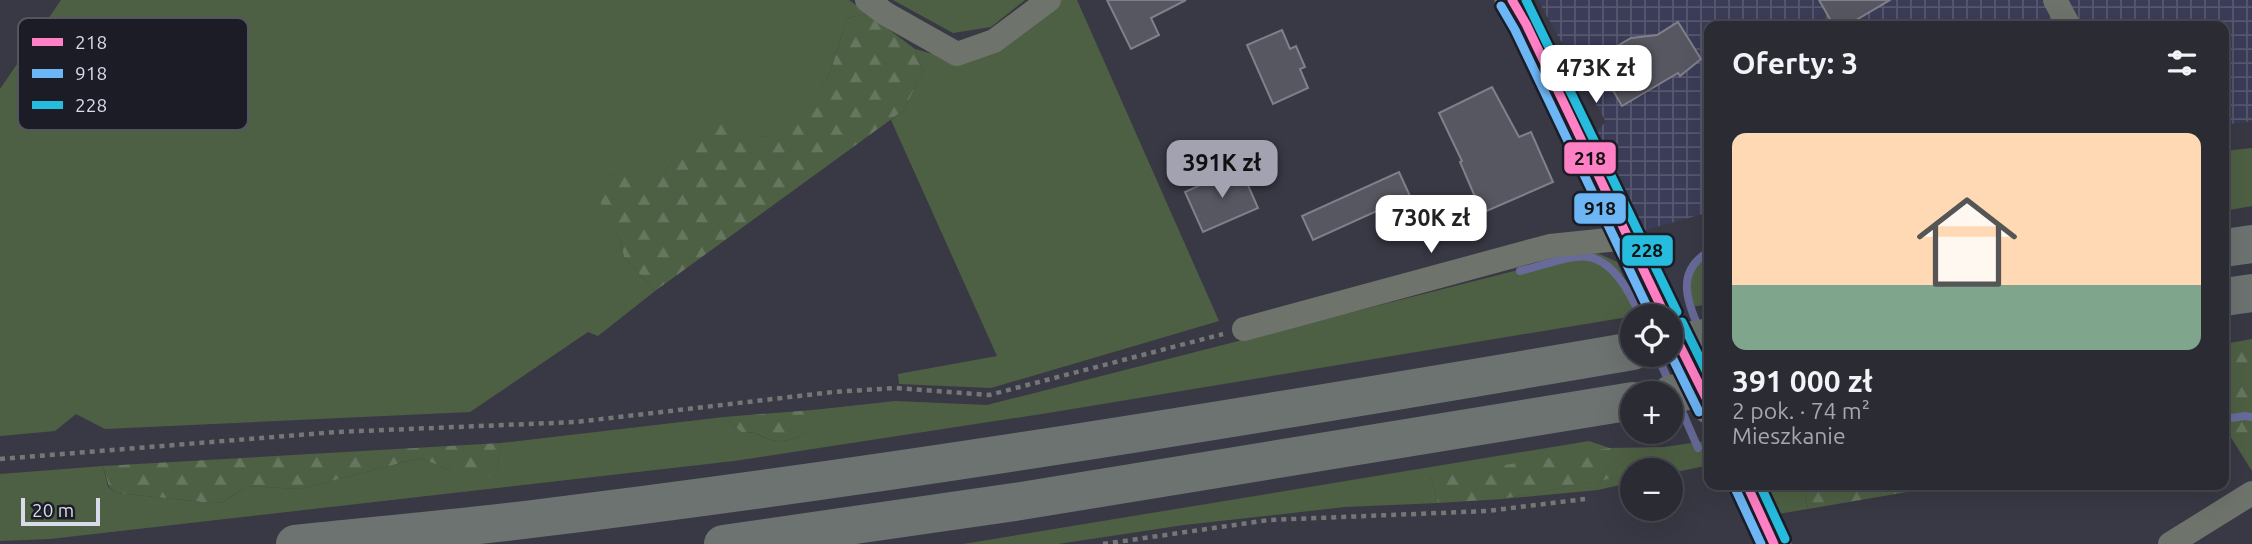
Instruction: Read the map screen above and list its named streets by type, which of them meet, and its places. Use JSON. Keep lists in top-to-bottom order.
{
  "lines": ["transit line 218", "transit line 228", "transit line 918"],
  "legend": ["218", "918", "228"],
  "scale_bar": "20 m",
  "page": {
    "heading": "Oferty: 3",
    "price": ["473K zł", "391K zł", "730K zł"],
    "list": [
      {
        "name": "391 000 zł",
        "note": "2 pok. · 74 m² · Mieszkanie"
      }
    ],
    "map_buttons": ["+", "−"],
    "scale": "20 m"
  }
}
